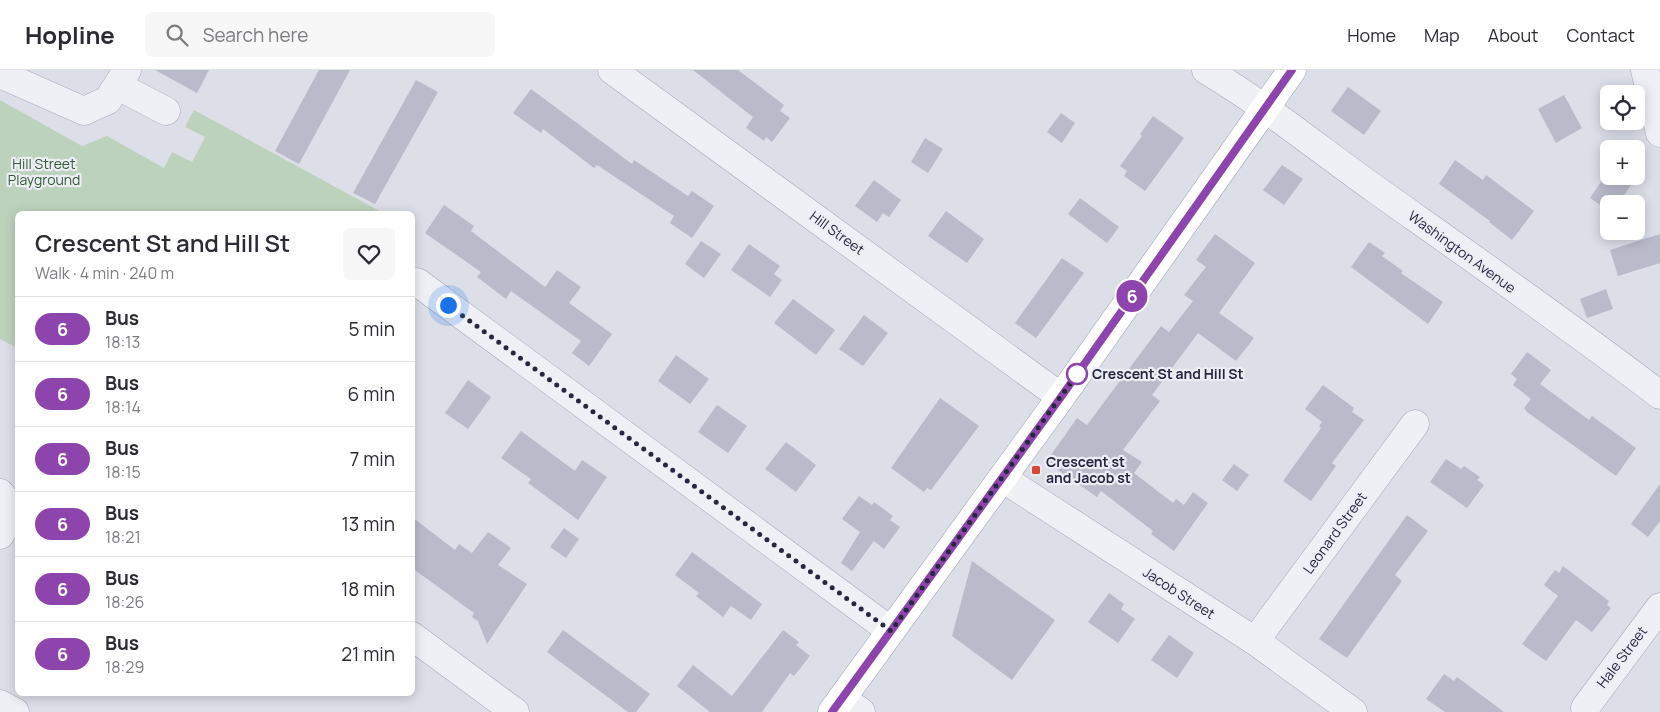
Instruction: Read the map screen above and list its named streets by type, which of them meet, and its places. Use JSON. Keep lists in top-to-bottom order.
{
  "streets": {
    "street": [
      "Hill Street",
      "Washington Avenue",
      "Leonard Street",
      "Jacob Street",
      "Hale Street"
    ]
  },
  "crossings": [
    ["Leonard Street", "Jacob Street"]
  ],
  "parks": ["Hill Street Playground"],
  "places": {
    "other": ["Crescent St and Hill St"],
    "transit": ["Crescent st and Jacob st"]
  },
  "lines": ["bus line 6"],
  "page": {
    "header": "Hopline",
    "search": "Search here",
    "nav": [
      "Home",
      "Map",
      "About",
      "Contact"
    ],
    "on_map": "6",
    "map_buttons": ["+", "−"],
    "heading": ["Crescent St and Hill St", "Walk · 4 min · 240 m"],
    "list": [
      {
        "mark": "6",
        "name": "Bus",
        "note": "18:13",
        "value": "5 min"
      },
      {
        "mark": "6",
        "name": "Bus",
        "note": "18:14",
        "value": "6 min"
      },
      {
        "mark": "6",
        "name": "Bus",
        "note": "18:15",
        "value": "7 min"
      },
      {
        "mark": "6",
        "name": "Bus",
        "note": "18:21",
        "value": "13 min"
      },
      {
        "mark": "6",
        "name": "Bus",
        "note": "18:26",
        "value": "18 min"
      },
      {
        "mark": "6",
        "name": "Bus",
        "note": "18:29",
        "value": "21 min"
      }
    ]
  }
}
